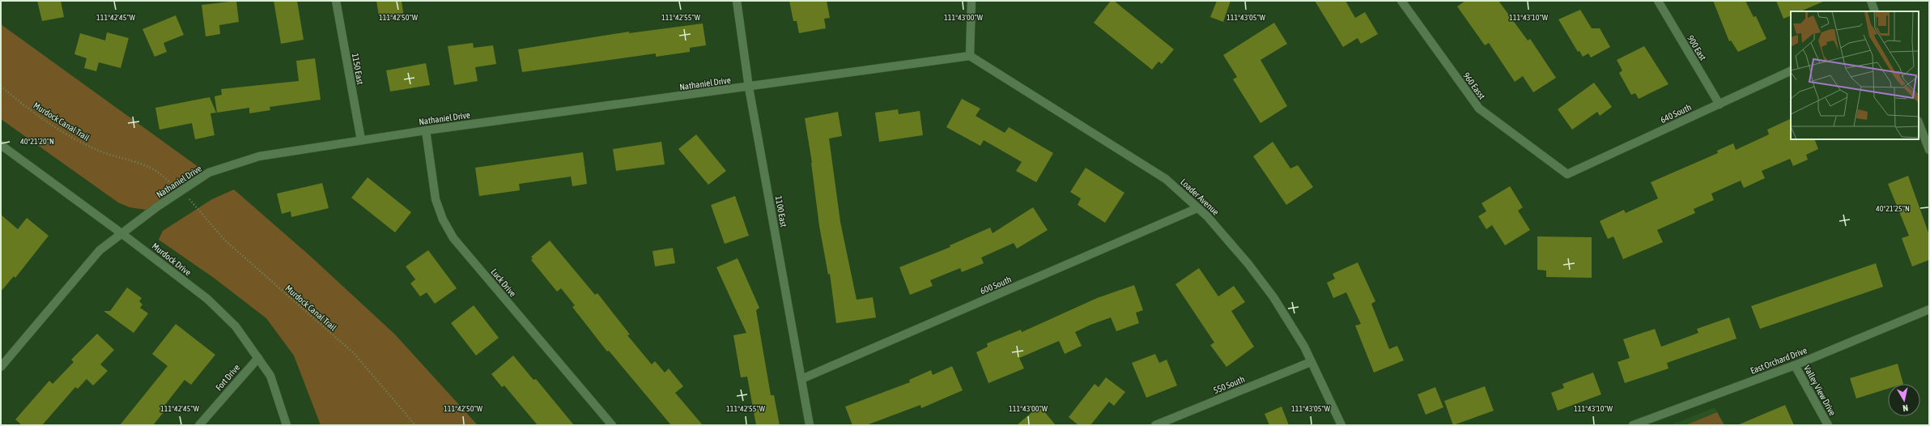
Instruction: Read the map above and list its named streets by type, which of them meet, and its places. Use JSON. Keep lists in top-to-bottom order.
{
  "streets": {
    "street": [
      "900 East",
      "1150 East",
      "Nathaniel Drive",
      "960 Easst",
      "640 South",
      "Loader Avenue",
      "1100 East",
      "Murdock Drive",
      "Luck Drive",
      "600 South",
      "East Orchard Drive",
      "Fort Drive",
      "550 South",
      "Valley View Drive"
    ],
    "path": ["Murdock Canal Trail"]
  },
  "crossings": [
    ["900 East", "640 South"],
    ["1150 East", "Nathaniel Drive"],
    ["Nathaniel Drive", "Loader Avenue"],
    ["Nathaniel Drive", "1100 East"],
    ["Nathaniel Drive", "Murdock Drive"],
    ["Nathaniel Drive", "Luck Drive"],
    ["960 Easst", "640 South"],
    ["Loader Avenue", "600 South"],
    ["Loader Avenue", "550 South"],
    ["1100 East", "600 South"],
    ["Murdock Drive", "Fort Drive"],
    ["East Orchard Drive", "Valley View Drive"]
  ],
  "north": "bottom",
  "coordinates": [
    "111°42'45\"W",
    "111°42'50\"W",
    "111°42'55\"W",
    "111°43'00\"W",
    "111°43'05\"W",
    "111°43'10\"W",
    "40°21'20\"N",
    "40°21'25\"N"
  ]
}
